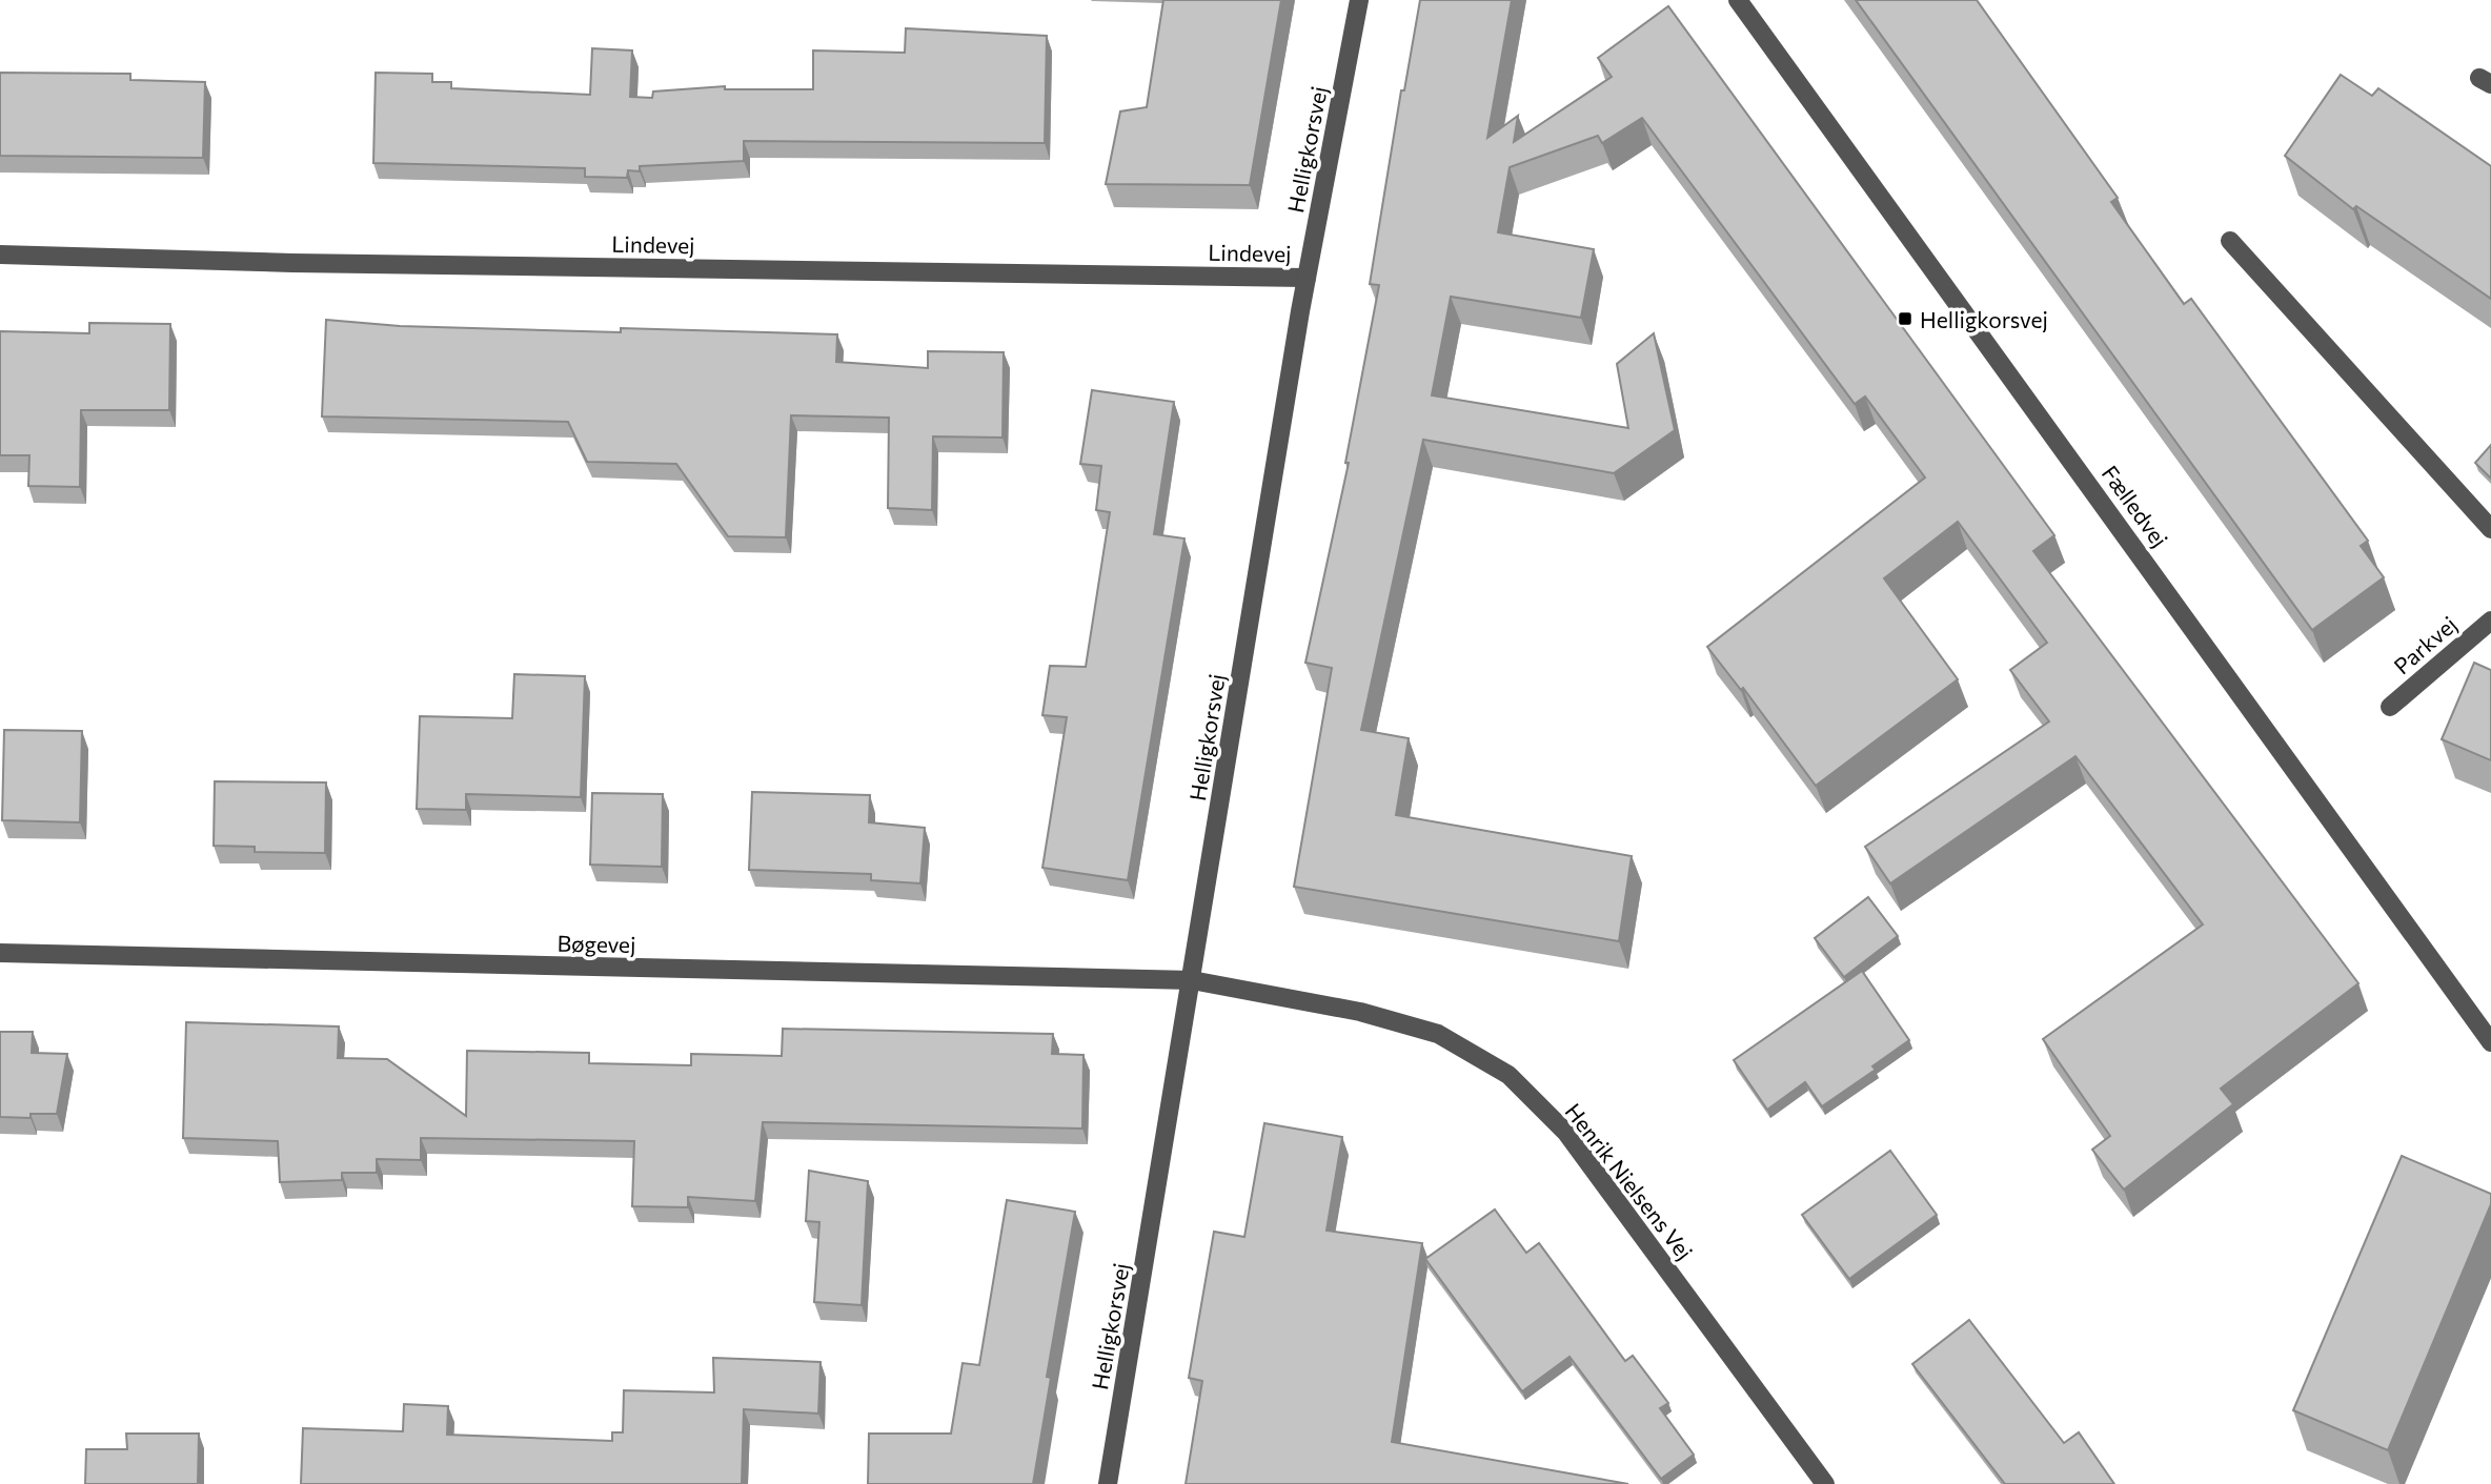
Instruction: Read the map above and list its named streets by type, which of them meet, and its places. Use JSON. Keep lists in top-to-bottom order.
{
  "streets": {
    "street": [
      "Helligkorsvej",
      "Lindevej",
      "Fælledvej",
      "Parkvej",
      "Bøgevej",
      "Henrik Nielsens Vej"
    ]
  },
  "crossings": [
    ["Helligkorsvej", "Lindevej"],
    ["Helligkorsvej", "Bøgevej"],
    ["Helligkorsvej", "Henrik Nielsens Vej"],
    ["Bøgevej", "Henrik Nielsens Vej"]
  ],
  "places": {
    "transit": ["Helligkorsvej"]
  }
}
